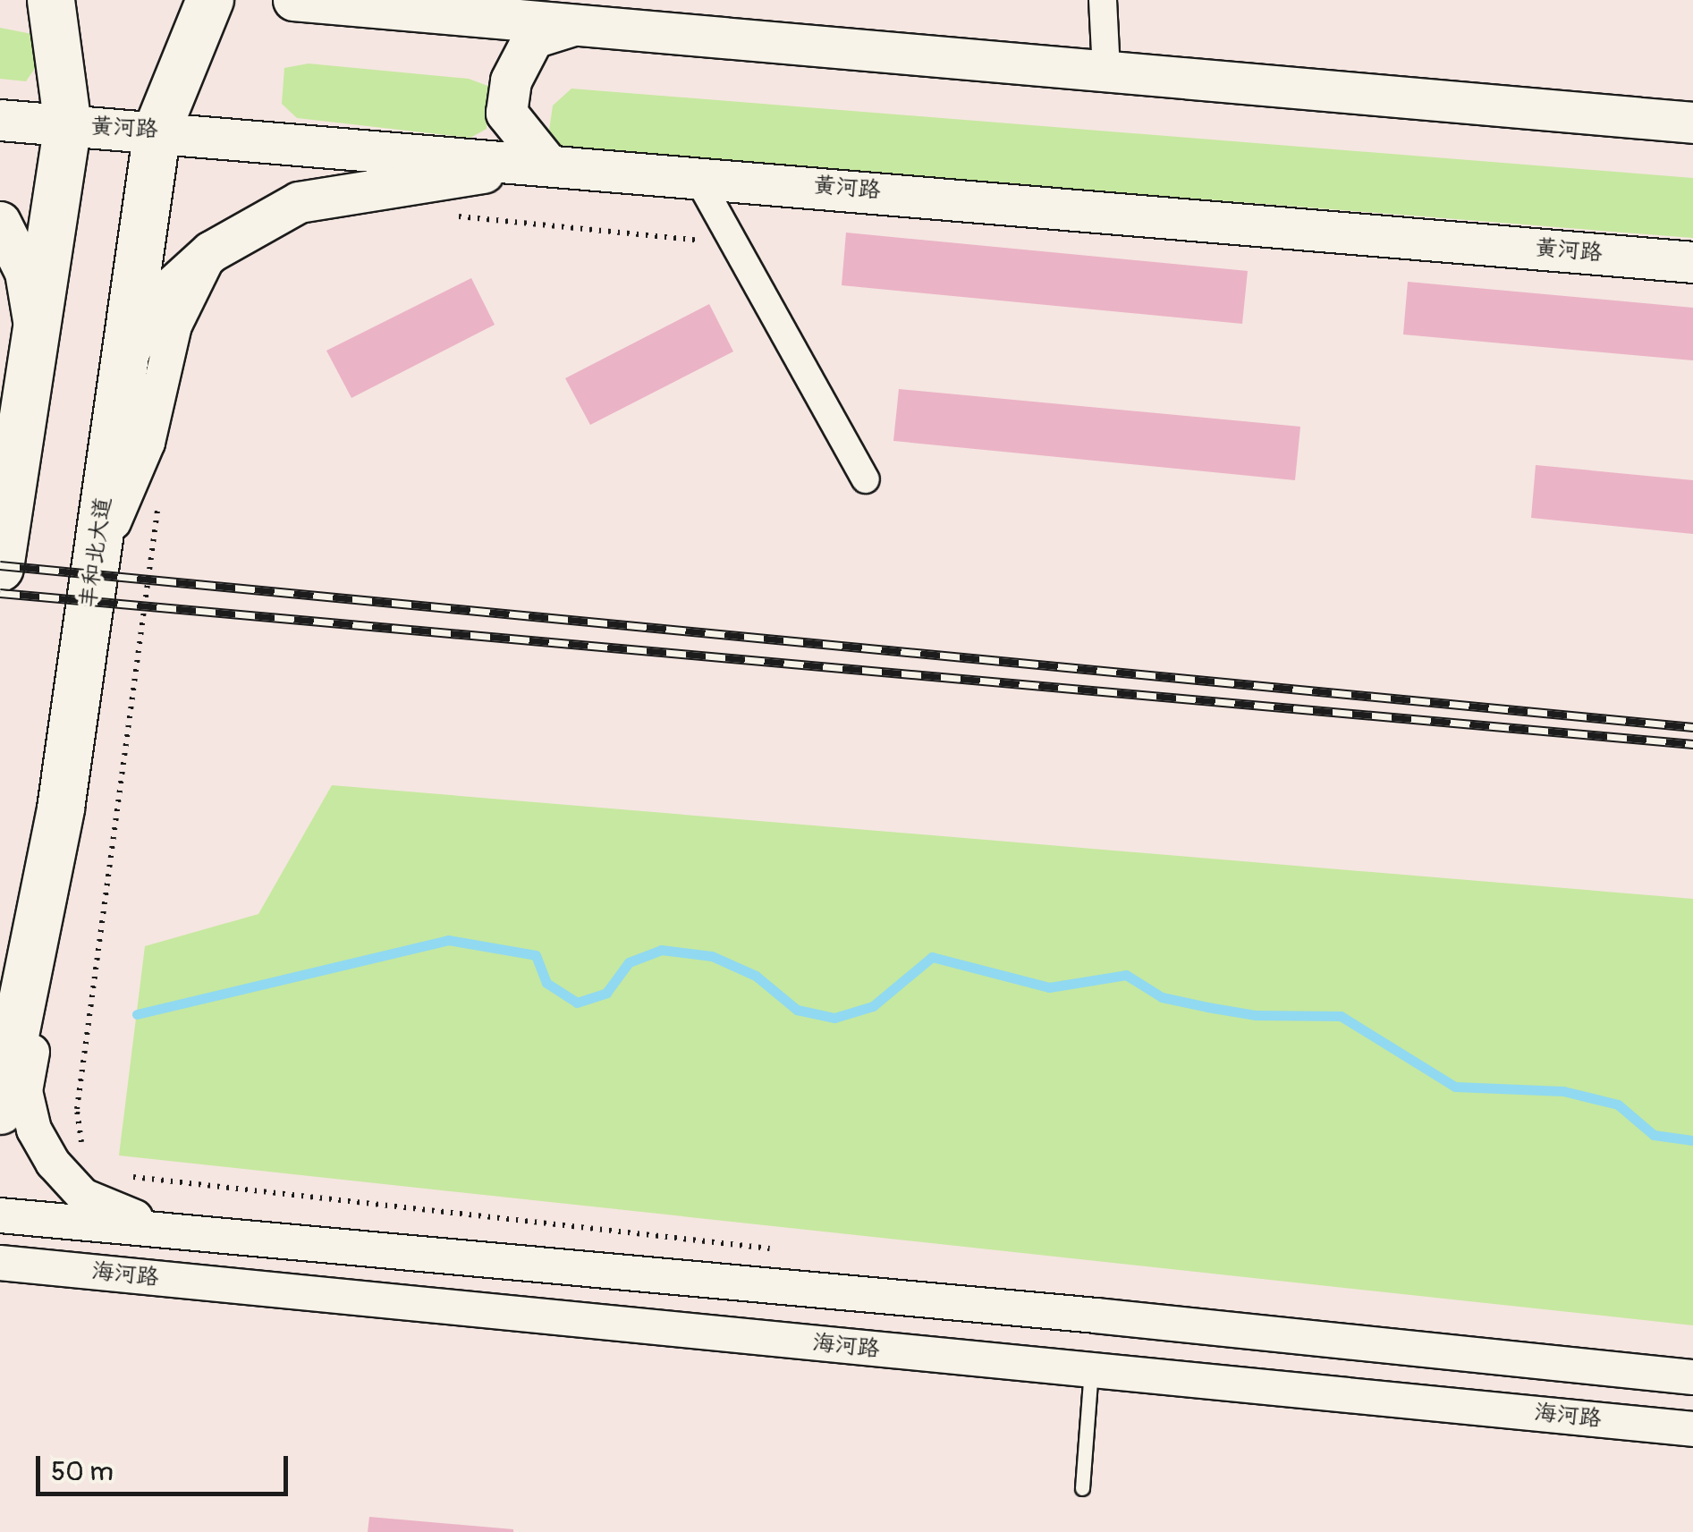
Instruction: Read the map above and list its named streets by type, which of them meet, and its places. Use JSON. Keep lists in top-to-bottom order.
{
  "streets": {
    "highway": ["丰和北大道"],
    "main road": ["黄河路"],
    "street": ["海河路"]
  },
  "crossings": [
    ["黄河路", "丰和北大道"]
  ],
  "scale_bar": "50 m"
}
